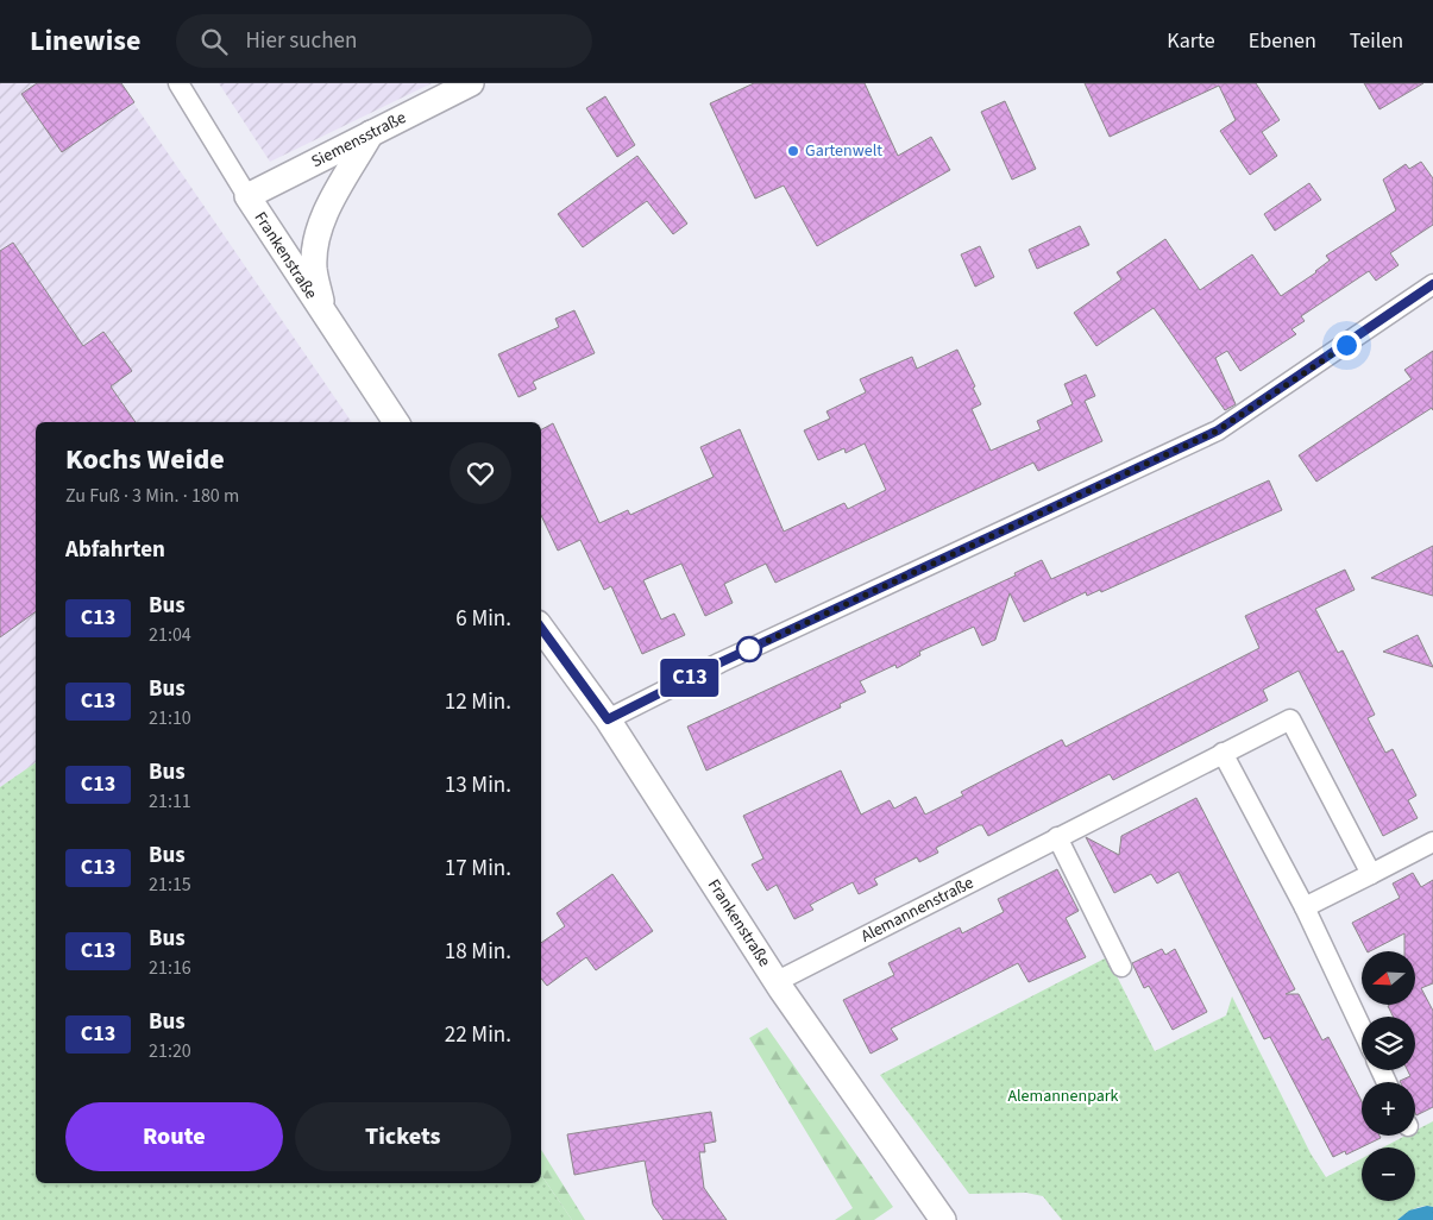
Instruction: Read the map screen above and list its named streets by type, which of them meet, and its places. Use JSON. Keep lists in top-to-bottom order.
{
  "streets": {
    "street": ["Siemensstraße", "Frankenstraße", "Alemannenstraße"]
  },
  "crossings": [
    ["Siemensstraße", "Frankenstraße"],
    ["Frankenstraße", "Alemannenstraße"]
  ],
  "parks": ["Alemannenpark"],
  "places": ["Gartenwelt"],
  "lines": ["bus line C13"],
  "north": "left",
  "page": {
    "header": "Linewise",
    "search": "Hier suchen",
    "nav": ["Karte", "Ebenen", "Teilen"],
    "on_map": "C13",
    "heading": [
      ["Kochs Weide", "Zu Fuß · 3 Min. · 180 m"],
      "Abfahrten"
    ],
    "list": [
      {
        "mark": "C13",
        "name": "Bus",
        "note": "21:04",
        "value": "6 Min."
      },
      {
        "mark": "C13",
        "name": "Bus",
        "note": "21:10",
        "value": "12 Min."
      },
      {
        "mark": "C13",
        "name": "Bus",
        "note": "21:11",
        "value": "13 Min."
      },
      {
        "mark": "C13",
        "name": "Bus",
        "note": "21:15",
        "value": "17 Min."
      },
      {
        "mark": "C13",
        "name": "Bus",
        "note": "21:16",
        "value": "18 Min."
      },
      {
        "mark": "C13",
        "name": "Bus",
        "note": "21:20",
        "value": "22 Min."
      }
    ],
    "map_buttons": ["+", "−"],
    "buttons": ["Route", "Tickets"]
  }
}
